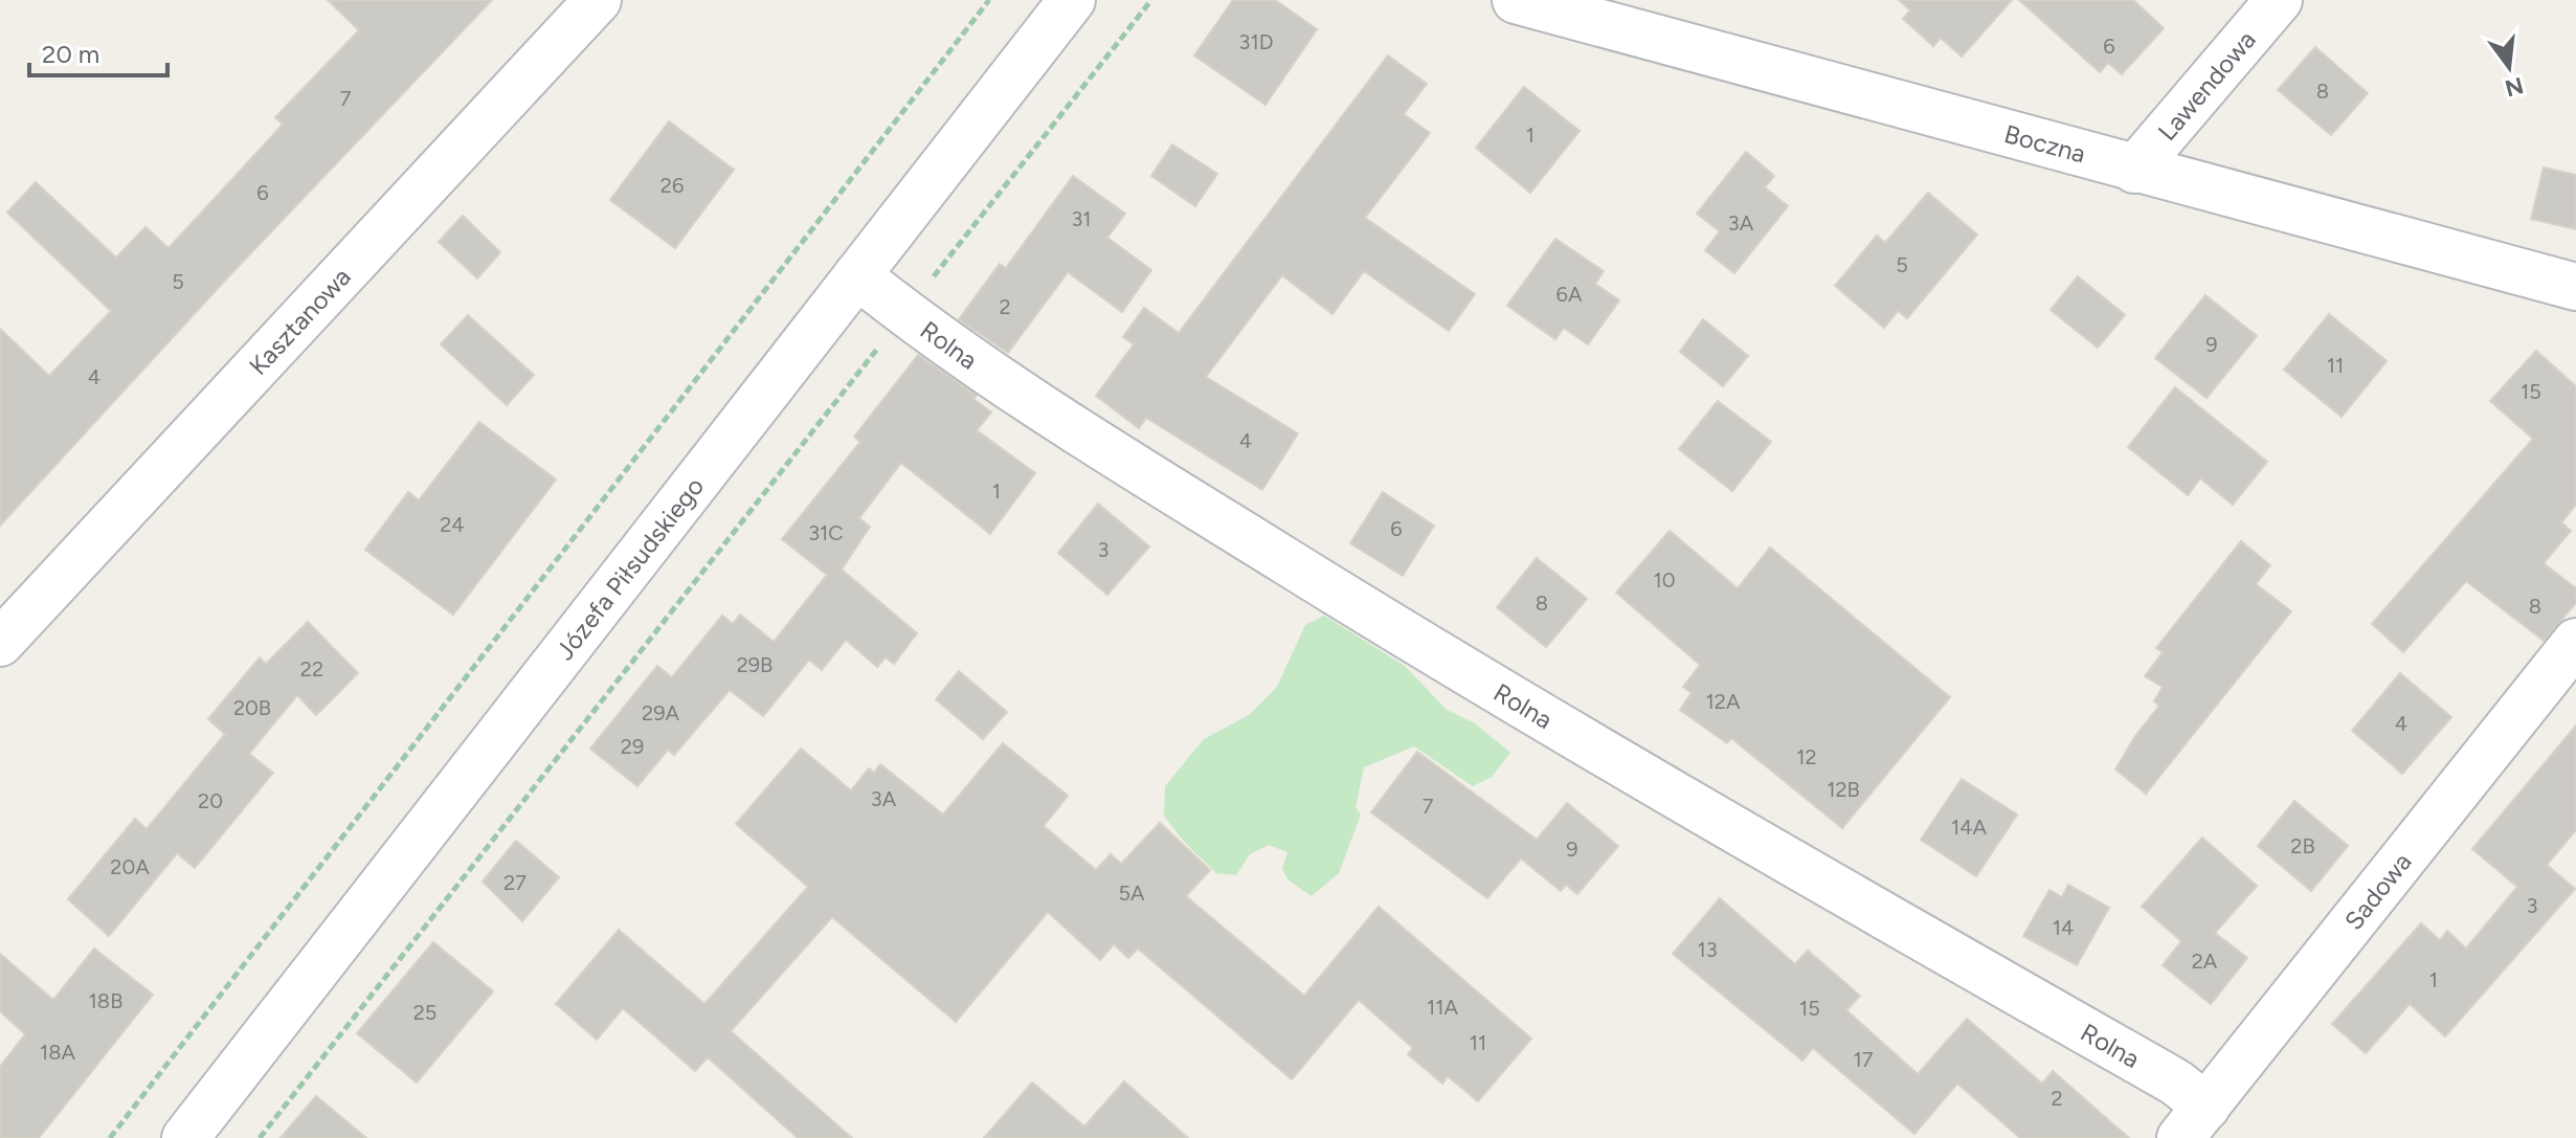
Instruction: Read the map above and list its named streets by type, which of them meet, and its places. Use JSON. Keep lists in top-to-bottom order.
{
  "streets": {
    "street": [
      "Lawendowa",
      "Boczna",
      "Kasztanowa",
      "Rolna",
      "Józefa Piłsudskiego",
      "Sadowa"
    ]
  },
  "crossings": [
    ["Lawendowa", "Boczna"],
    ["Rolna", "Józefa Piłsudskiego"],
    ["Rolna", "Sadowa"]
  ],
  "house_numbers": [
    "31D",
    "6",
    "8",
    "7",
    "1",
    "26",
    "6",
    "31",
    "3A",
    "5",
    "5",
    "6A",
    "2",
    "9",
    "11",
    "4",
    "15",
    "4",
    "1",
    "24",
    "6",
    "31C",
    "3",
    "10",
    "8",
    "8",
    "29B",
    "22",
    "12A",
    "20B",
    "29A",
    "4",
    "29",
    "12",
    "12B",
    "3A",
    "20",
    "7",
    "14A",
    "2B",
    "9",
    "20A",
    "27",
    "5A",
    "3",
    "14",
    "13",
    "2A",
    "1",
    "18B",
    "11A",
    "15",
    "25",
    "11",
    "18A",
    "17",
    "2"
  ],
  "scale_bar": "20 m",
  "north": "bottom"
}
